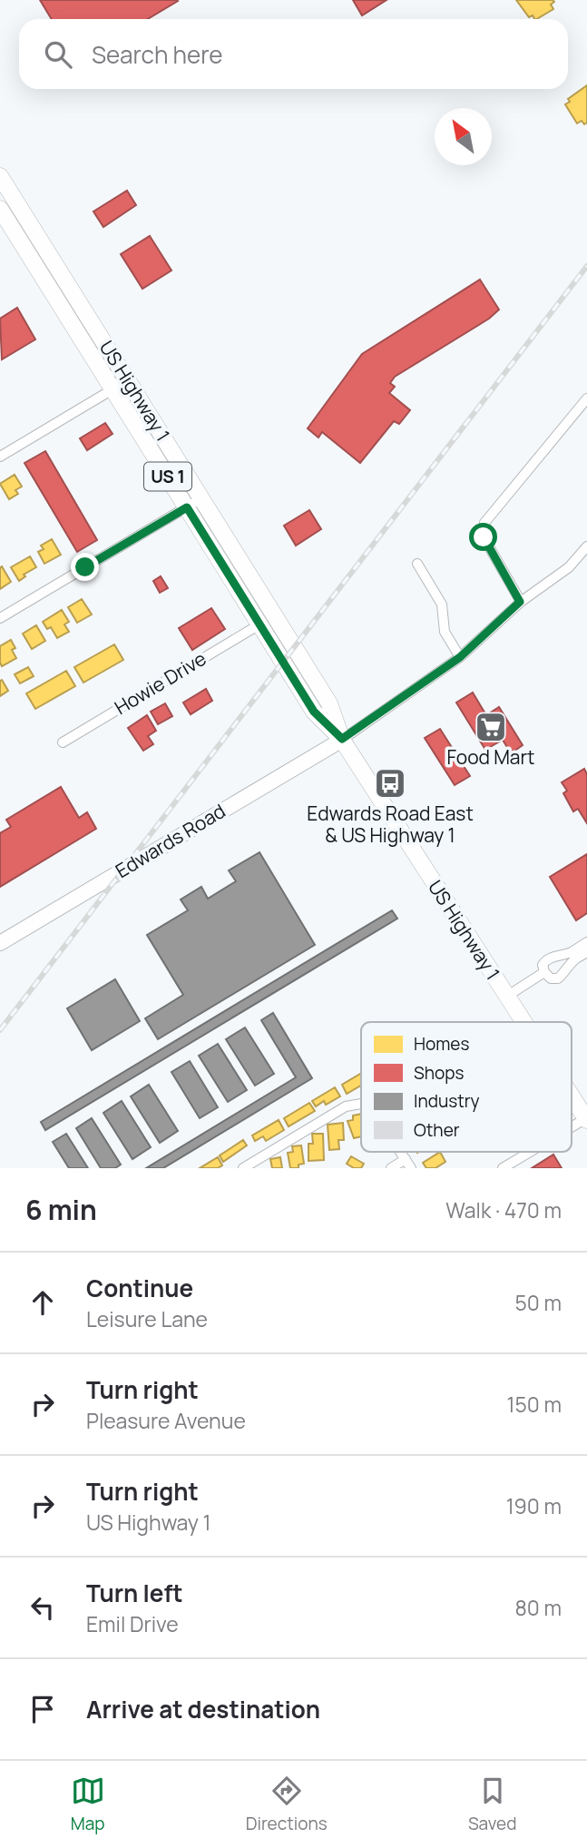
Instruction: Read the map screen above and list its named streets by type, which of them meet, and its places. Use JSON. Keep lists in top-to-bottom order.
{
  "streets": {
    "main road": ["US Highway 1", "US 1", "Edwards Road"],
    "street": ["Howie Drive"]
  },
  "crossings": [
    ["US Highway 1", "Howie Drive"],
    ["US Highway 1", "Edwards Road"]
  ],
  "places": {
    "supermarket": ["Food Mart"],
    "bus stop": ["Edwards Road East & US Highway 1"]
  },
  "legend": [
    "Homes",
    "Shops",
    "Industry",
    "Other"
  ],
  "north": "top left",
  "page": {
    "search": "Search here",
    "heading": ["6 min", "Walk · 470 m"],
    "list": [
      ["Continue", "Leisure Lane", "50 m"],
      ["Turn right", "Pleasure Avenue", "150 m"],
      ["Turn right", "US Highway 1", "190 m"],
      ["Turn left", "Emil Drive", "80 m"],
      "Arrive at destination"
    ],
    "nav": ["Map", "Directions", "Saved"]
  }
}
